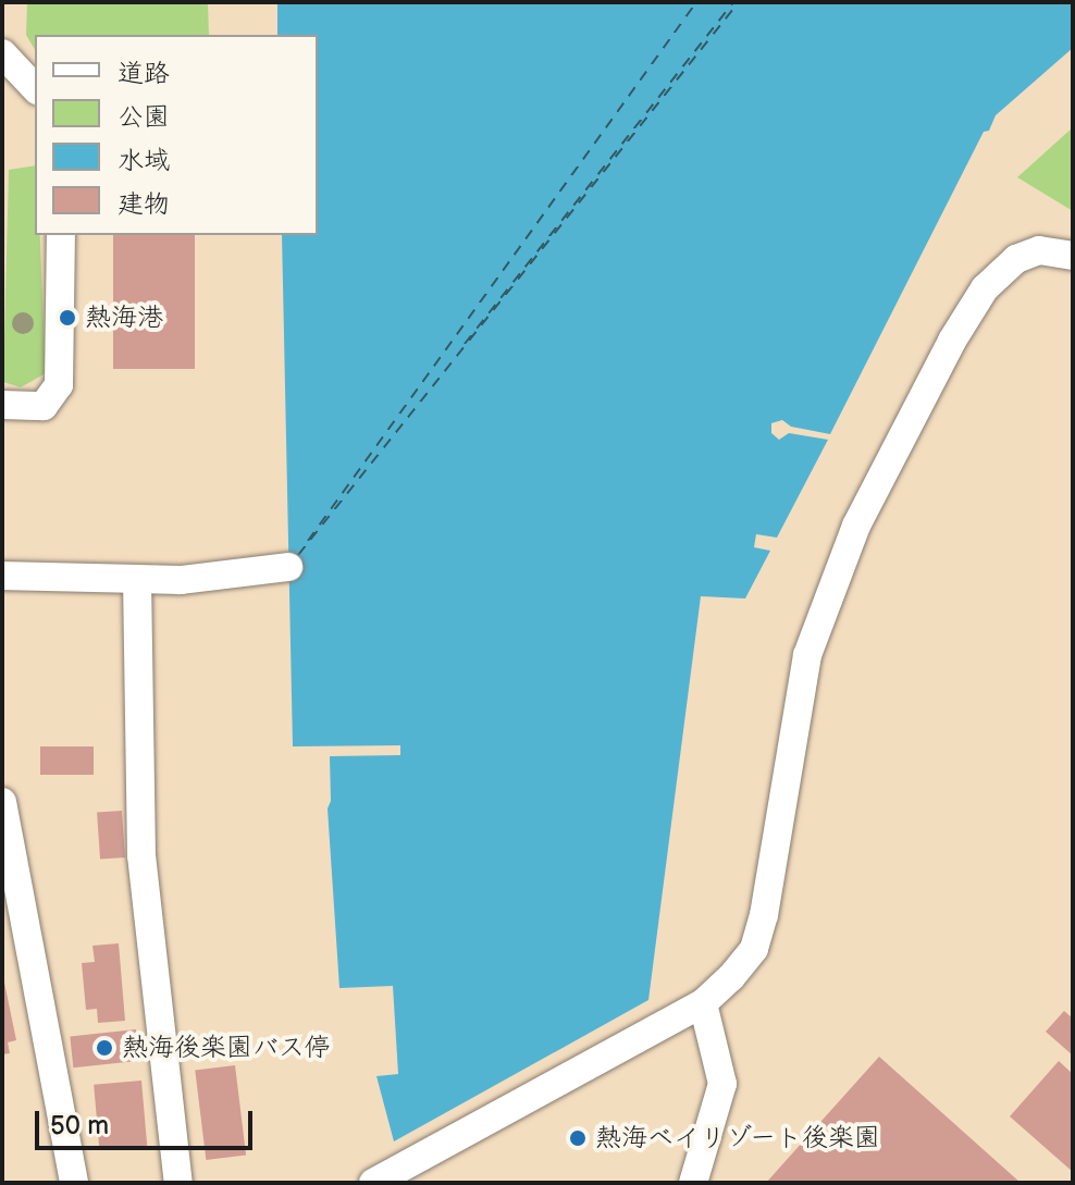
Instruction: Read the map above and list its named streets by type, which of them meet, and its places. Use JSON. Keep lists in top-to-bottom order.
{
  "places": ["熱海港", "熱海後楽園バス停", "熱海ベイリゾート後楽園"],
  "legend": [
    "道路",
    "公園",
    "水域",
    "建物"
  ],
  "scale_bar": "50 m"
}
